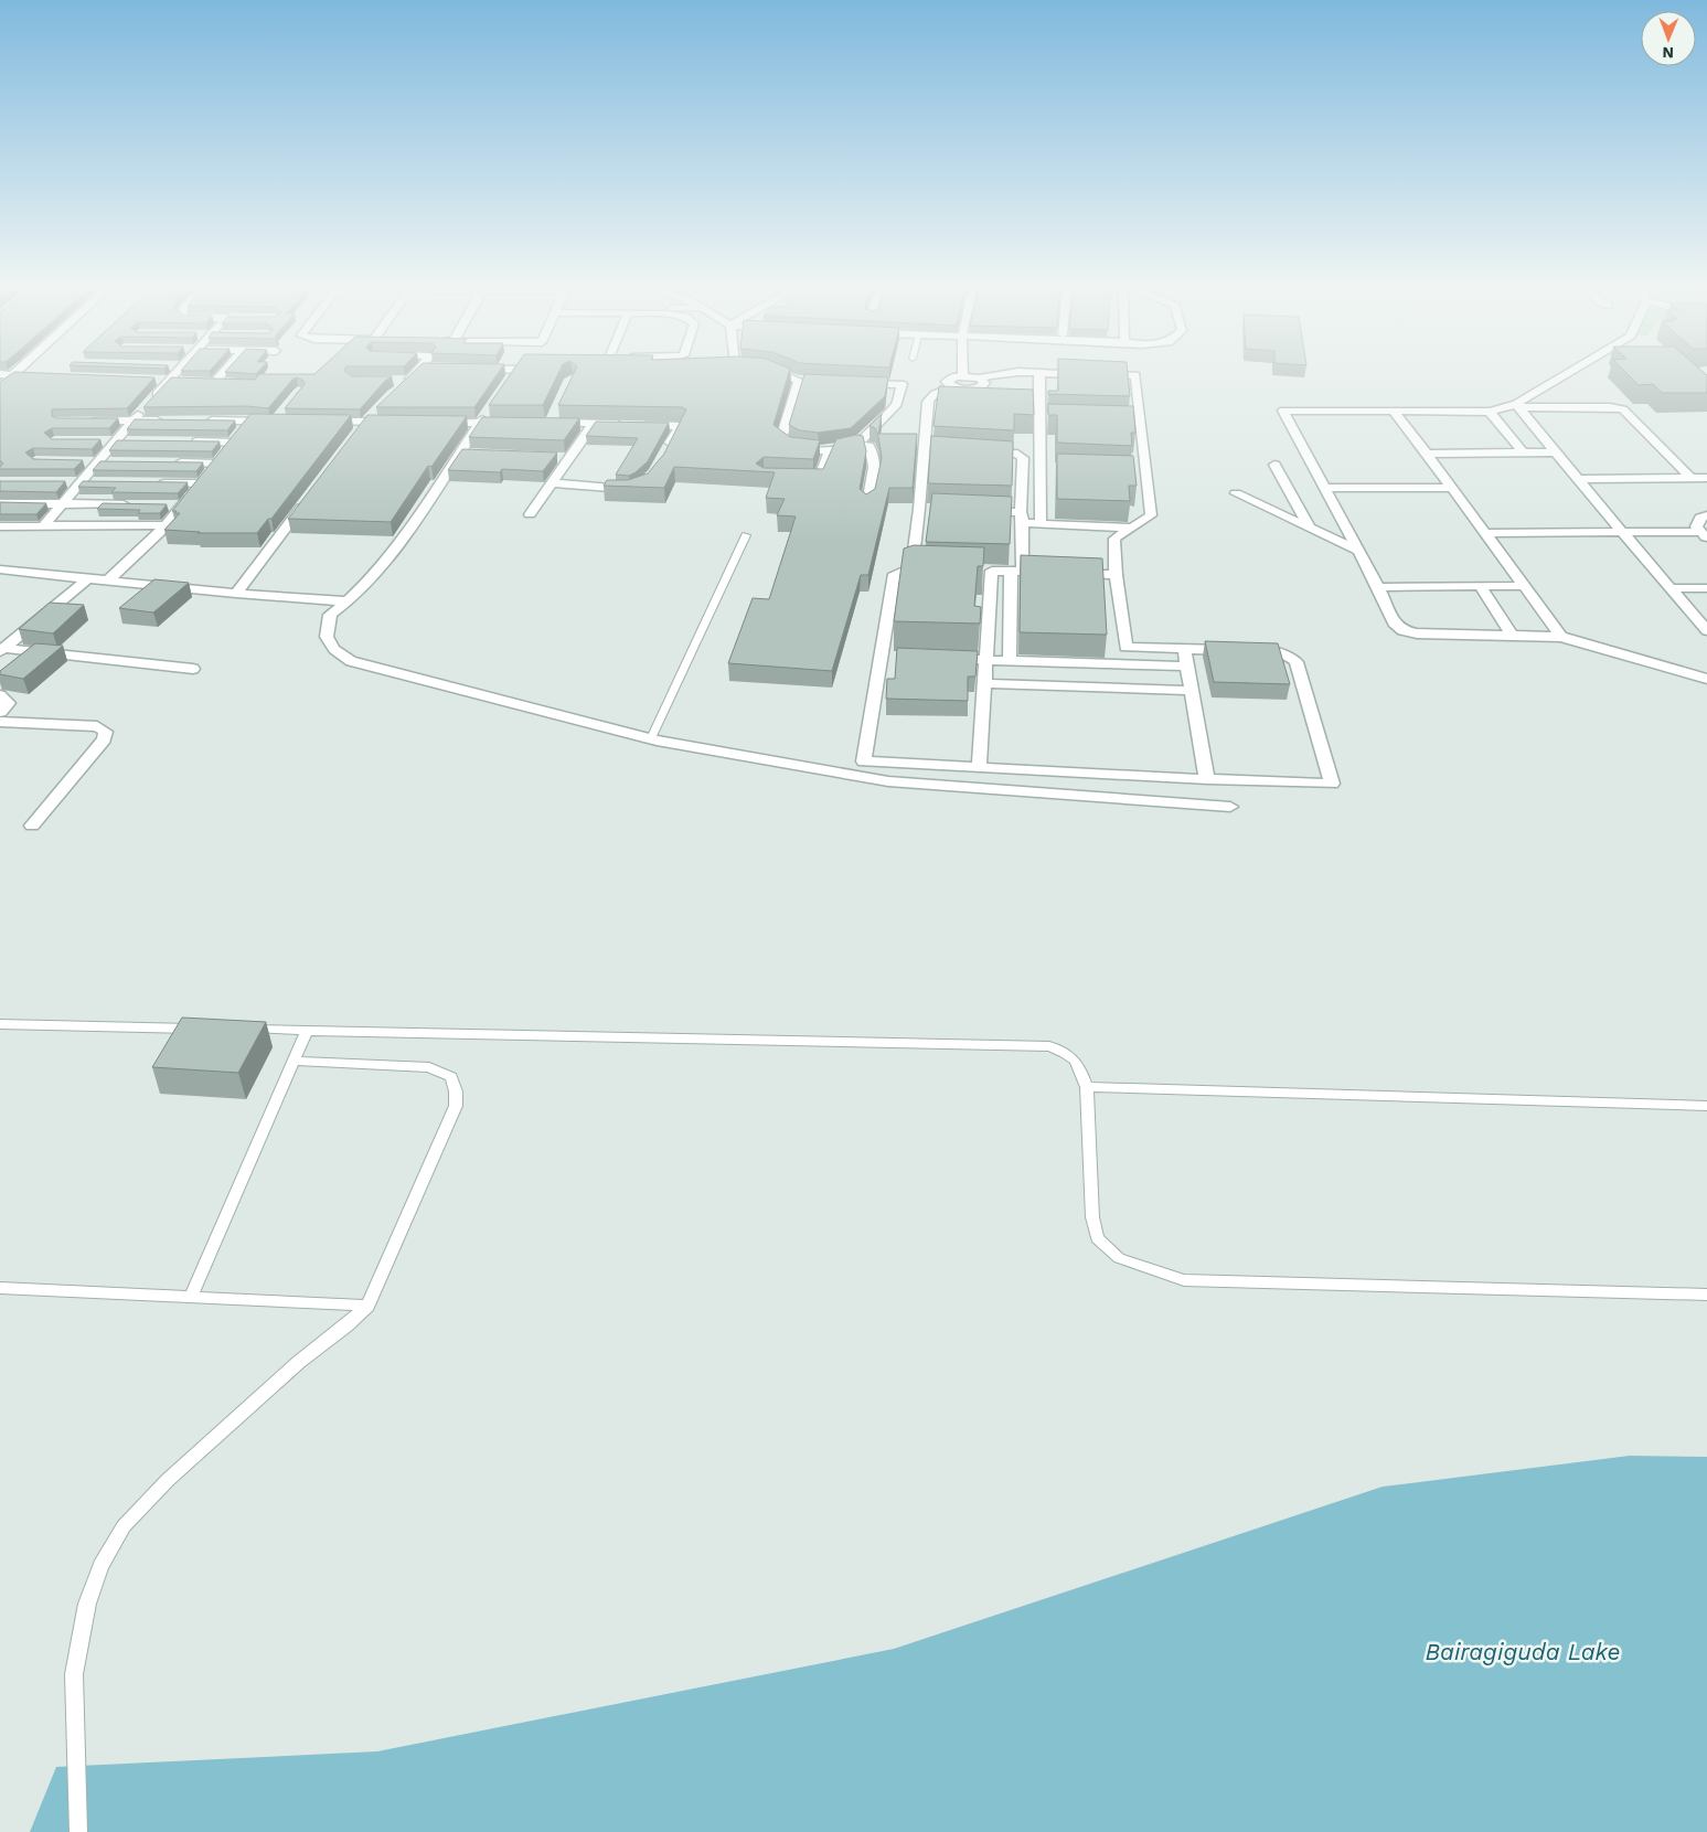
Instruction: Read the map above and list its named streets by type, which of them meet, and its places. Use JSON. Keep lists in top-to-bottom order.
{
  "water": ["Bairagiguda Lake"],
  "north": "bottom"
}
